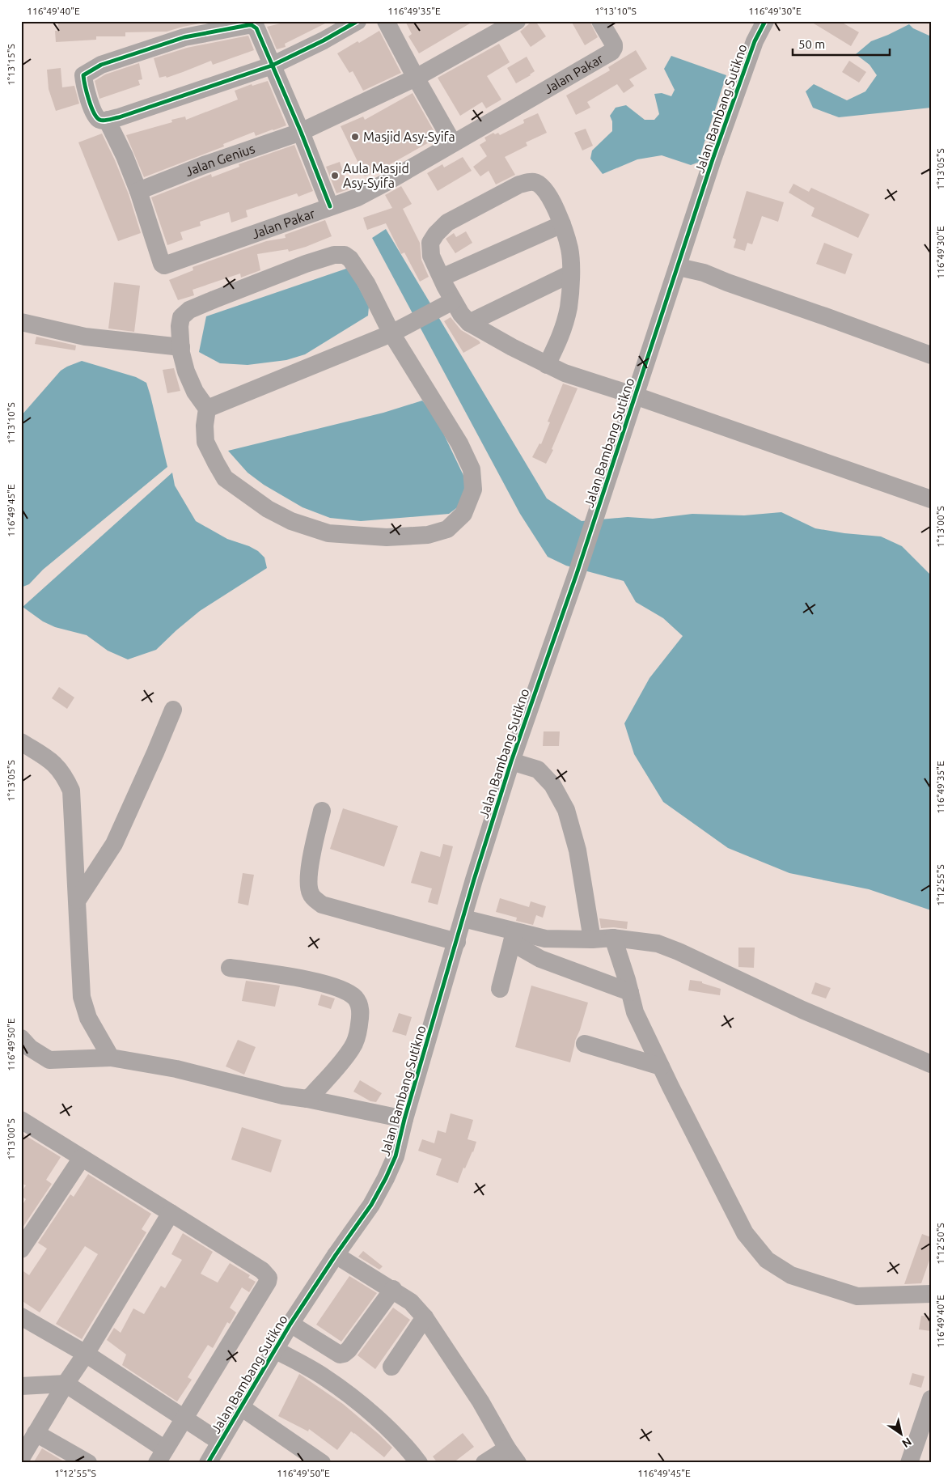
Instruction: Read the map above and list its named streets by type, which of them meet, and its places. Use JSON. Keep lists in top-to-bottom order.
{
  "streets": {
    "street": ["Jalan Pakar", "Jalan Bambang Sutikno", "Jalan Genius"]
  },
  "crossings": [
    ["Jalan Pakar", "Jalan Genius"]
  ],
  "places": ["Masjid Asy-Syifa", "Aula Masjid Asy-Syifa"],
  "scale_bar": "50 m",
  "north": "bottom right",
  "coordinates": [
    "116°49'40\"E",
    "116°49'35\"E",
    "1°13'10\"S",
    "116°49'30\"E",
    "1°13'15\"S",
    "1°13'05\"S",
    "116°49'45\"E",
    "1°13'00\"S",
    "1°12'55\"S",
    "116°49'50\"E",
    "1°12'50\"S"
  ]
}
